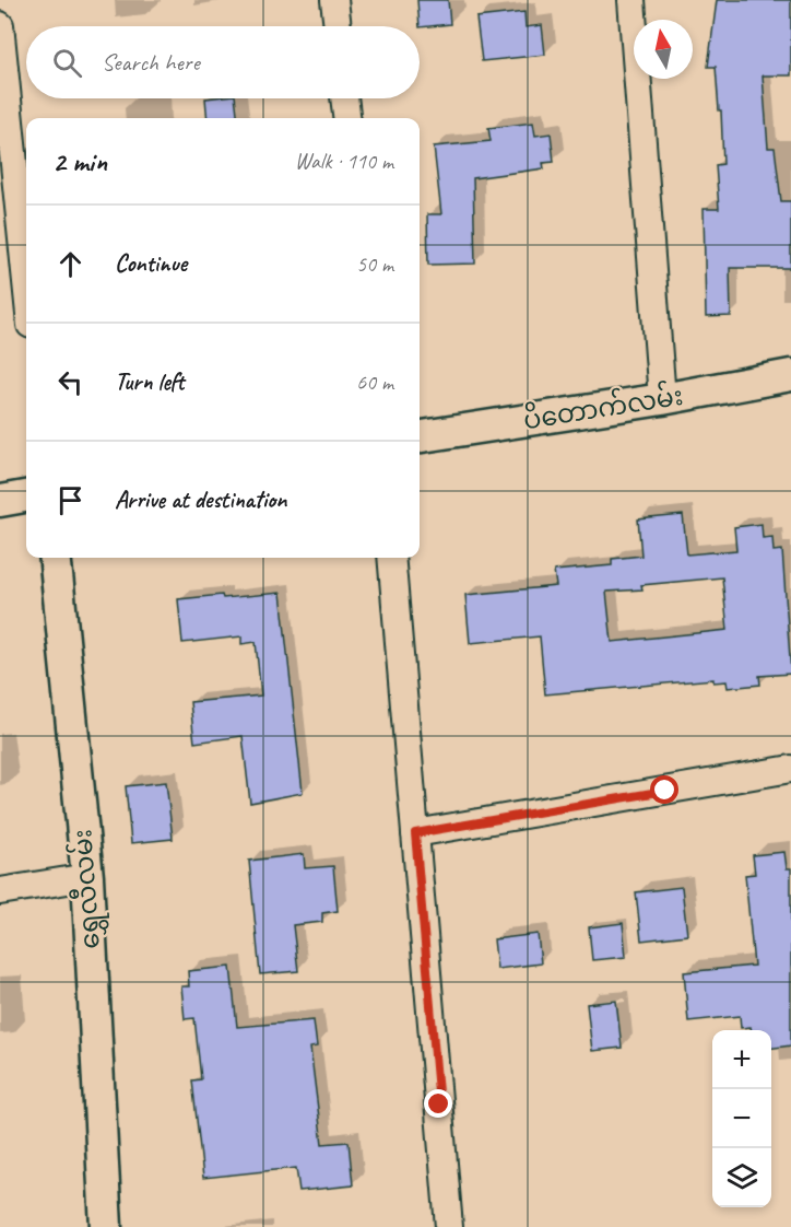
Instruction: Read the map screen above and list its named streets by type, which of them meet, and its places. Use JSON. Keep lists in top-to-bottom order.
{
  "streets": {
    "street": ["ပိတောက်လမ်း", "ရွှေလီလမ်း"]
  },
  "north": "top",
  "page": {
    "search": "Search here",
    "heading": ["2 min", "Walk · 110 m"],
    "list": [
      ["Continue", "50 m"],
      ["Turn left", "60 m"],
      "Arrive at destination"
    ],
    "map_buttons": ["+", "−"]
  }
}
